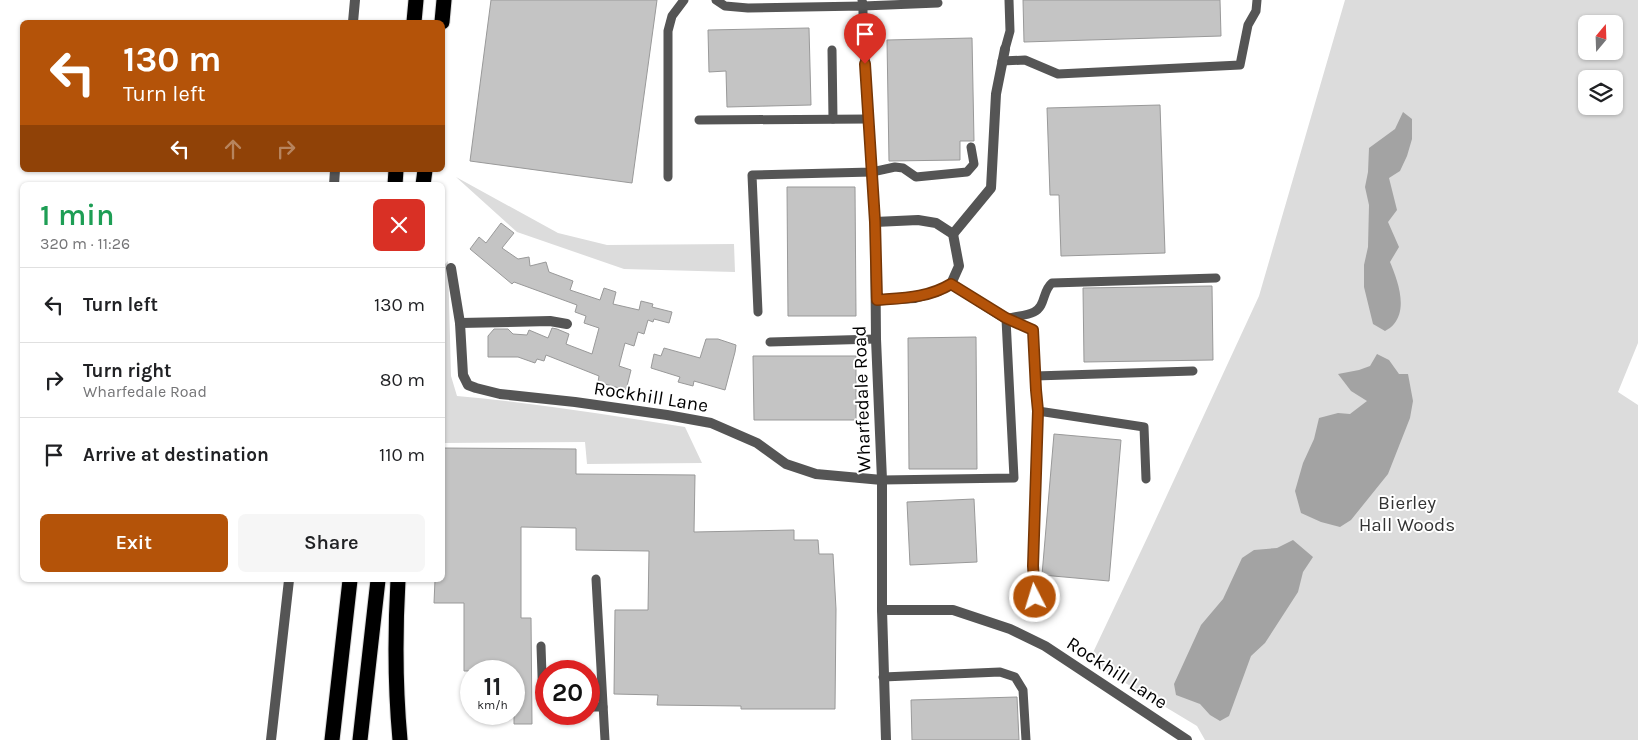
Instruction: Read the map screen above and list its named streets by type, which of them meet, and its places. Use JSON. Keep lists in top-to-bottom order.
{
  "streets": {
    "street": ["Rockhill Lane", "Wharfedale Road"]
  },
  "crossings": [
    ["Rockhill Lane", "Wharfedale Road"]
  ],
  "parks": ["Bierley Hall Woods"],
  "north": "top",
  "page": {
    "turn": ["130 m", "Turn left"],
    "heading": ["1 min", "320 m · 11:26"],
    "list": [
      {
        "name": "Turn left",
        "value": "130 m"
      },
      {
        "name": "Turn right",
        "note": "Wharfedale Road",
        "value": "80 m"
      },
      {
        "name": "Arrive at destination",
        "value": "110 m"
      }
    ],
    "buttons": ["Exit", "Share"],
    "speed": "11 km/h",
    "limit": "20"
  }
}
